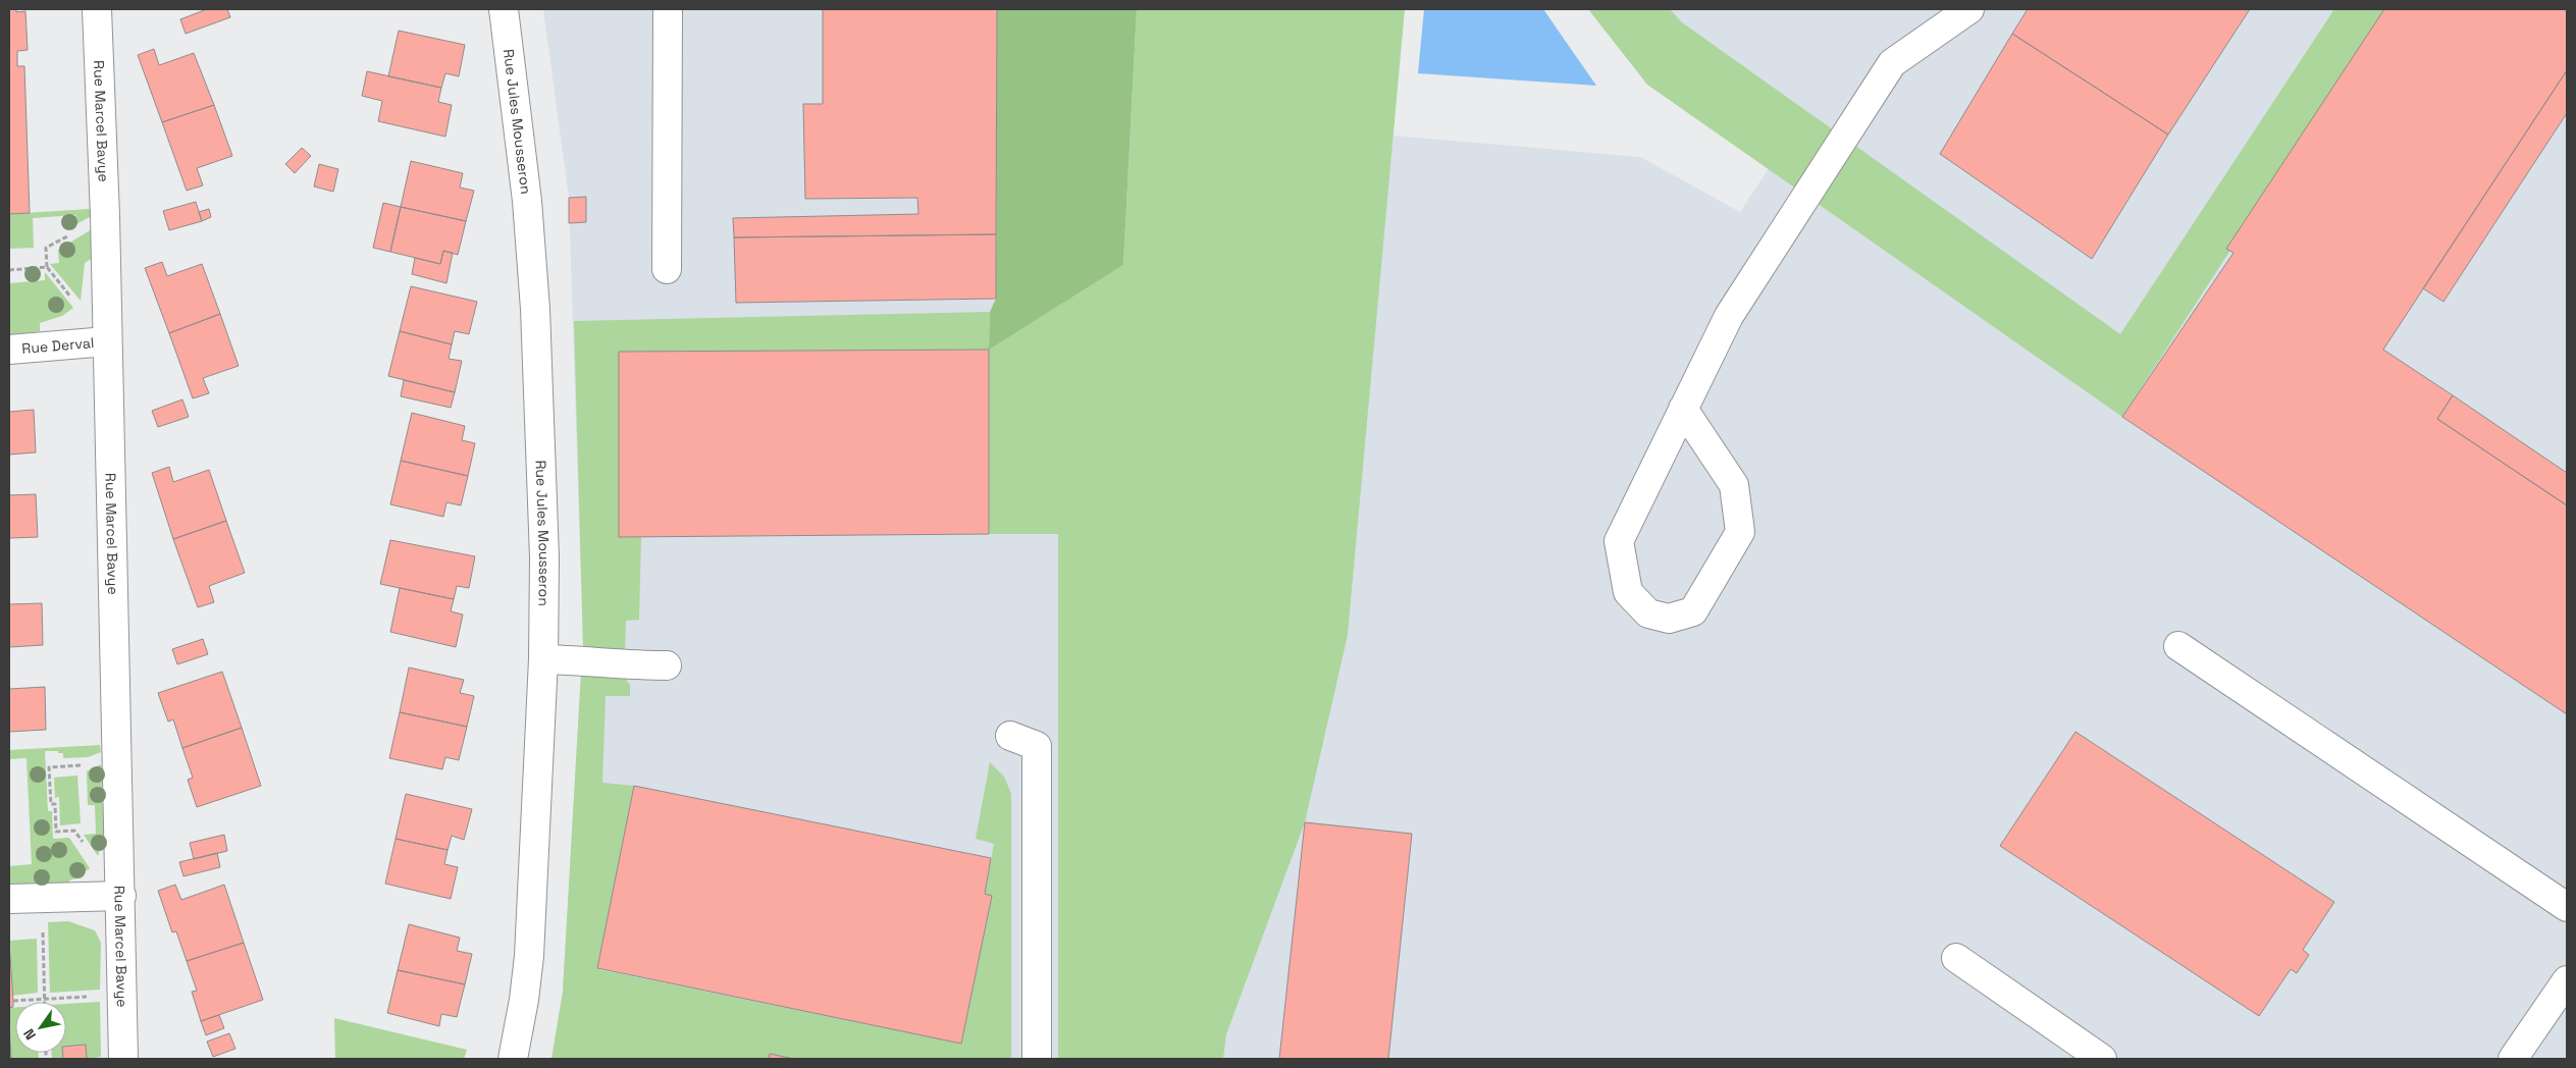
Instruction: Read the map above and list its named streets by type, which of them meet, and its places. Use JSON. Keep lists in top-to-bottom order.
{
  "streets": {
    "street": ["Rue Marcel Bavye", "Rue Jules Mousseron", "Rue Derval"]
  },
  "crossings": [
    ["Rue Marcel Bavye", "Rue Derval"]
  ],
  "north": "bottom left"
}
